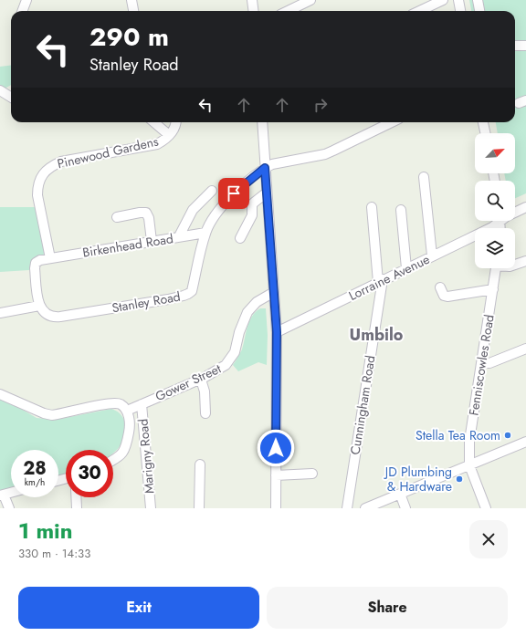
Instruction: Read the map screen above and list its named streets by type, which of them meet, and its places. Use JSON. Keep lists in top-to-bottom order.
{
  "streets": {
    "street": [
      "Pinewood Gardens",
      "Birkenhead Road",
      "Lorraine Avenue",
      "Stanley Road",
      "Fenniscowles Road",
      "Gower Street",
      "Cunningham Road",
      "Marigny Road"
    ]
  },
  "crossings": [
    ["Pinewood Gardens", "Birkenhead Road"],
    ["Birkenhead Road", "Stanley Road"],
    ["Lorraine Avenue", "Cunningham Road"],
    ["Gower Street", "Marigny Road"]
  ],
  "districts": ["Umbilo"],
  "places": ["Stella Tea Room", "JD Plumbing & Hardware"],
  "north": "top right",
  "page": {
    "turn": ["290 m", "Stanley Road"],
    "speed": "28 km/h",
    "limit": "30",
    "heading": ["1 min", "330 m · 14:33"],
    "buttons": ["Exit", "Share"]
  }
}
